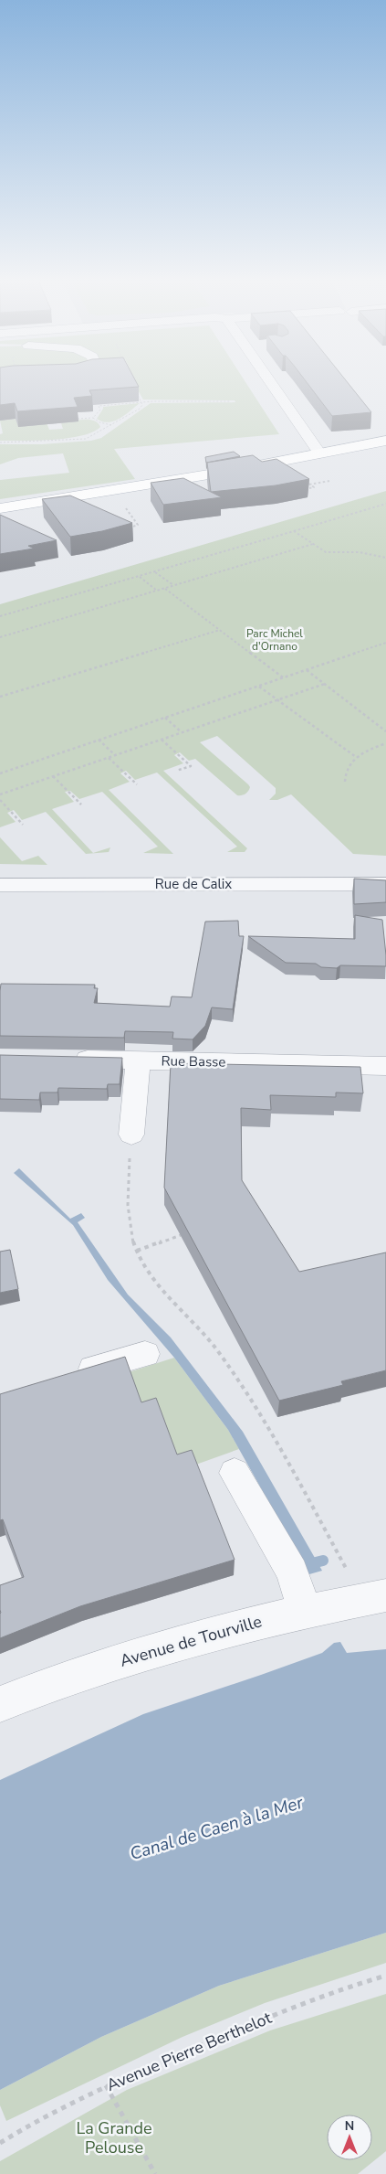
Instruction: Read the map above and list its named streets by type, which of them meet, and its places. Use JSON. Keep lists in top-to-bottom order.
{
  "streets": {
    "street": ["Rue de Calix", "Rue Basse", "Avenue de Tourville"],
    "path": ["Avenue Pierre Berthelot"]
  },
  "water": ["Canal de Caen à la Mer"],
  "parks": ["Parc Michel d'Ornano", "La Grande Pelouse"],
  "north": "top"
}
